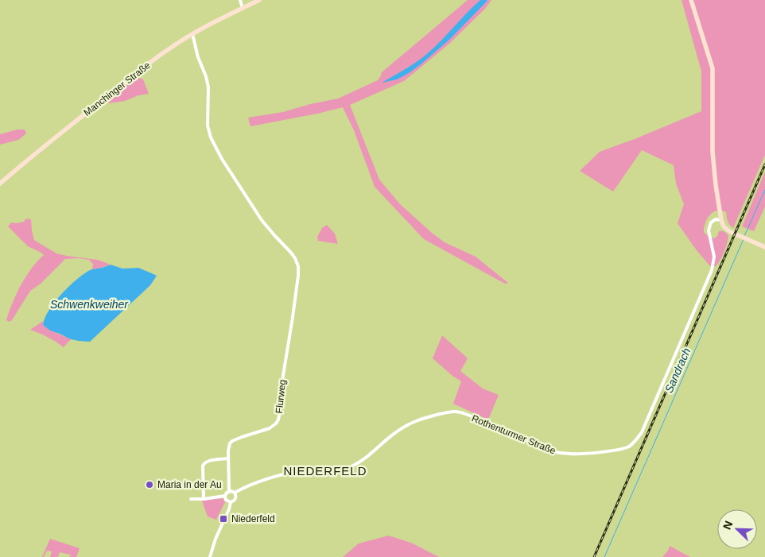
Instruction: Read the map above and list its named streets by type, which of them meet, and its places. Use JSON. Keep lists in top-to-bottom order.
{
  "streets": {
    "main road": ["Manchinger Straße"],
    "street": ["Flurweg", "Rothenturmer Straße"]
  },
  "crossings": [
    ["Manchinger Straße", "Flurweg"],
    ["Flurweg", "Rothenturmer Straße"]
  ],
  "districts": ["NIEDERFELD"],
  "water": ["Schwenkweiher", "Sandrach"],
  "places": {
    "other": ["Maria in der Au"],
    "transit": ["Niederfeld"]
  },
  "north": "top left"
}
